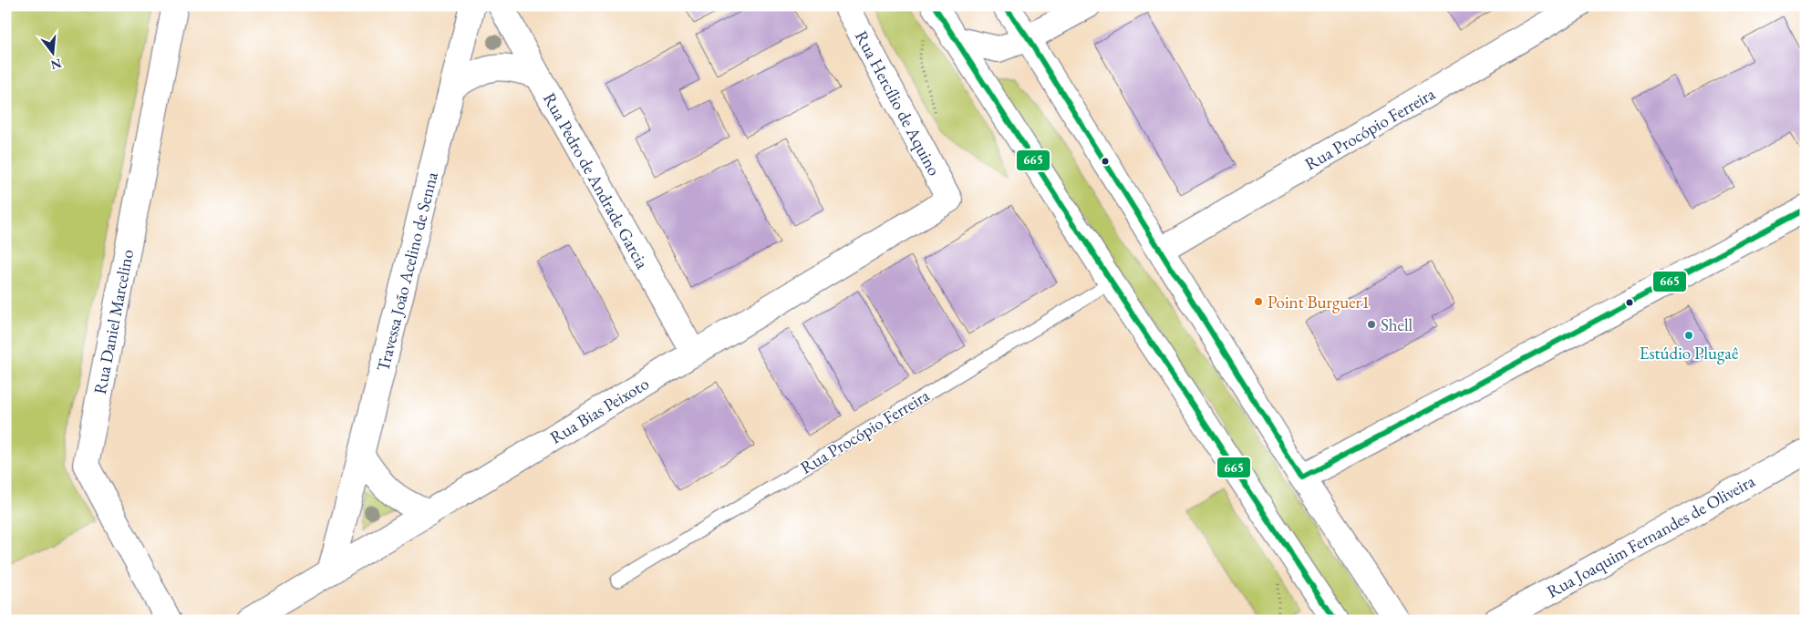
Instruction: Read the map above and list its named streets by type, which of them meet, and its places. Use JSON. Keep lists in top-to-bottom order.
{
  "streets": {
    "street": [
      "Rua Hercílio de Aquino",
      "Rua Procópio Ferreira",
      "Rua Pedro de Andrade Garcia",
      "Travessa João Acelino de Senna",
      "Rua Daniel Marcelino",
      "Rua Bias Peixoto",
      "Rua Joaquim Fernandes de Oliveira"
    ]
  },
  "crossings": [
    ["Rua Hercílio de Aquino", "Rua Bias Peixoto"],
    ["Rua Pedro de Andrade Garcia", "Rua Bias Peixoto"],
    ["Travessa João Acelino de Senna", "Rua Bias Peixoto"]
  ],
  "places": ["Point Burguer1", "Shell", "Estúdio Plugaê"],
  "lines": ["transit line 665"],
  "north": "bottom"
}
